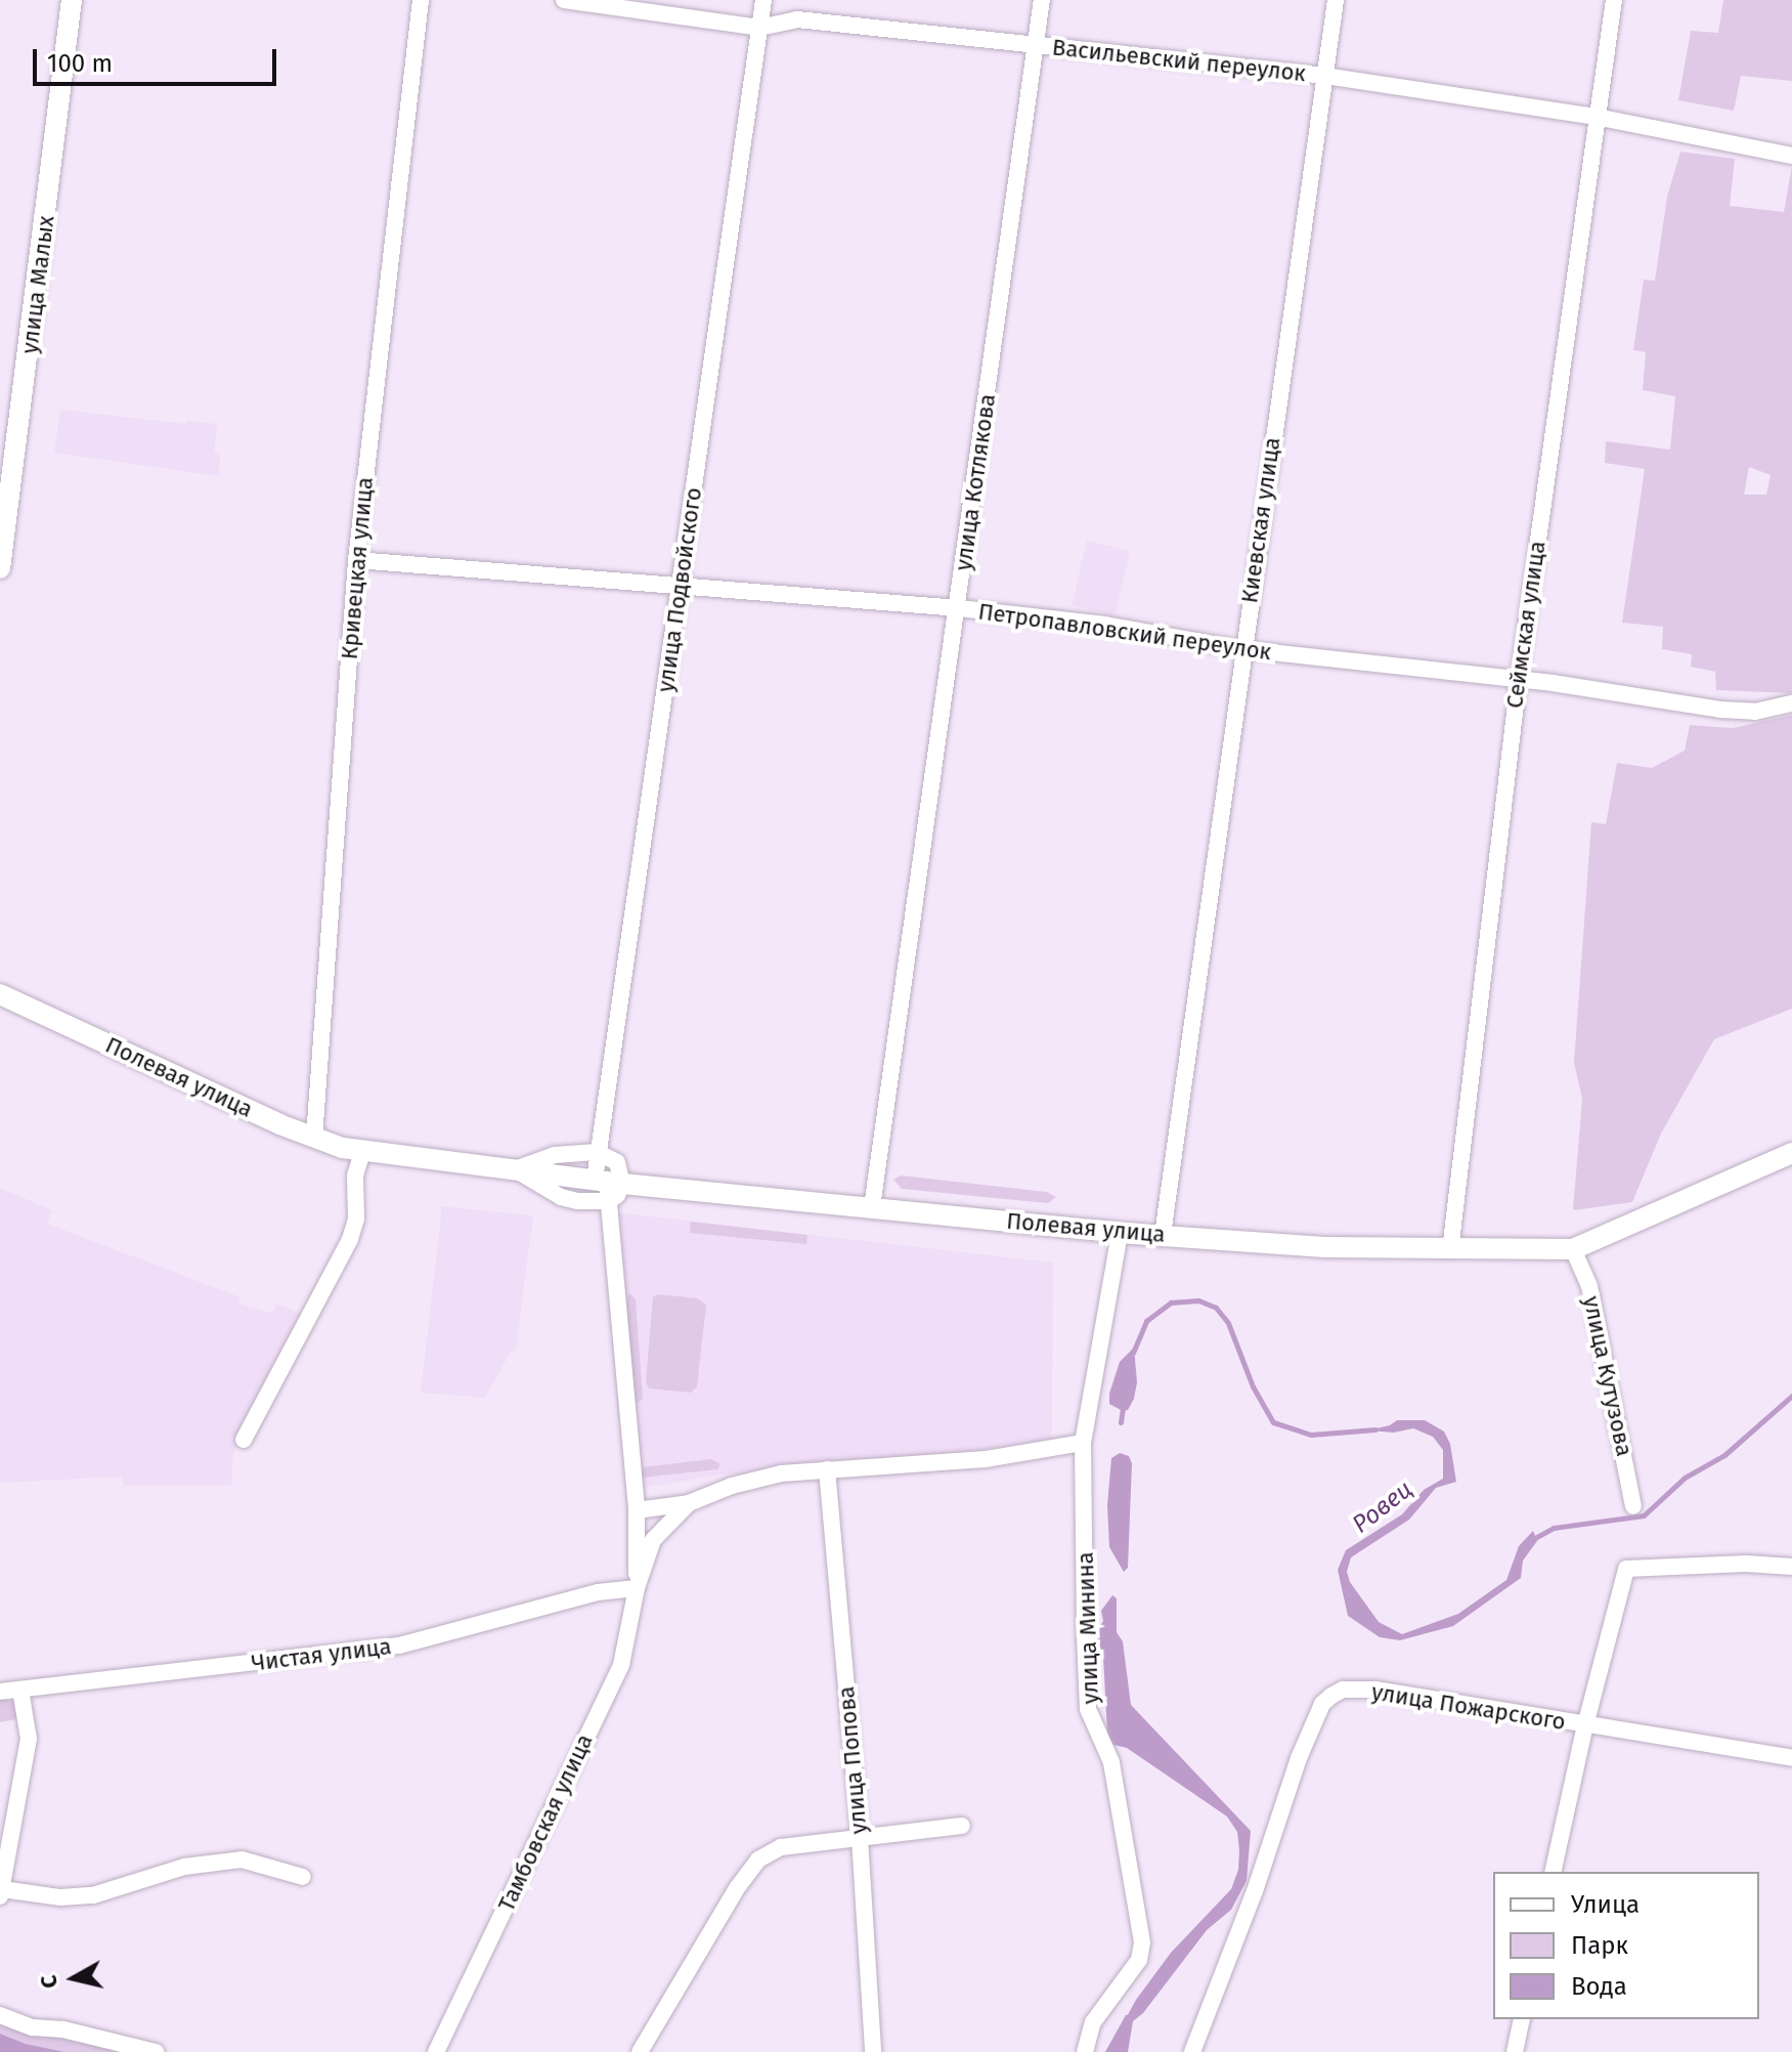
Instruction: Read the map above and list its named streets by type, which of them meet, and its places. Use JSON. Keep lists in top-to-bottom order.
{
  "streets": {
    "street": [
      "Васильевский переулок",
      "улица Малых",
      "улица Котлякова",
      "Киевская улица",
      "Кривецкая улица",
      "улица Подвойского",
      "Сеймская улица",
      "Петропавловский переулок",
      "Полевая улица",
      "улица Кутузова",
      "улица Минина",
      "Чистая улица",
      "улица Пожарского",
      "улица Попова",
      "Тамбовская улица"
    ]
  },
  "crossings": [
    ["Васильевский переулок", "улица Котлякова"],
    ["Васильевский переулок", "Киевская улица"],
    ["Васильевский переулок", "улица Подвойского"],
    ["Васильевский переулок", "Сеймская улица"],
    ["улица Котлякова", "Петропавловский переулок"],
    ["улица Котлякова", "Полевая улица"],
    ["Киевская улица", "Петропавловский переулок"],
    ["Киевская улица", "Полевая улица"],
    ["Кривецкая улица", "Петропавловский переулок"],
    ["Кривецкая улица", "Полевая улица"],
    ["улица Подвойского", "Петропавловский переулок"],
    ["улица Подвойского", "Полевая улица"],
    ["улица Подвойского", "Тамбовская улица"],
    ["Сеймская улица", "Петропавловский переулок"],
    ["Сеймская улица", "Полевая улица"],
    ["Полевая улица", "улица Кутузова"],
    ["Полевая улица", "улица Минина"],
    ["Полевая улица", "Тамбовская улица"],
    ["улица Минина", "Тамбовская улица"],
    ["Чистая улица", "Тамбовская улица"],
    ["улица Попова", "Тамбовская улица"]
  ],
  "water": ["Ровец"],
  "legend": ["Улица", "Парк", "Вода"],
  "scale_bar": "100 m",
  "north": "left"
}
